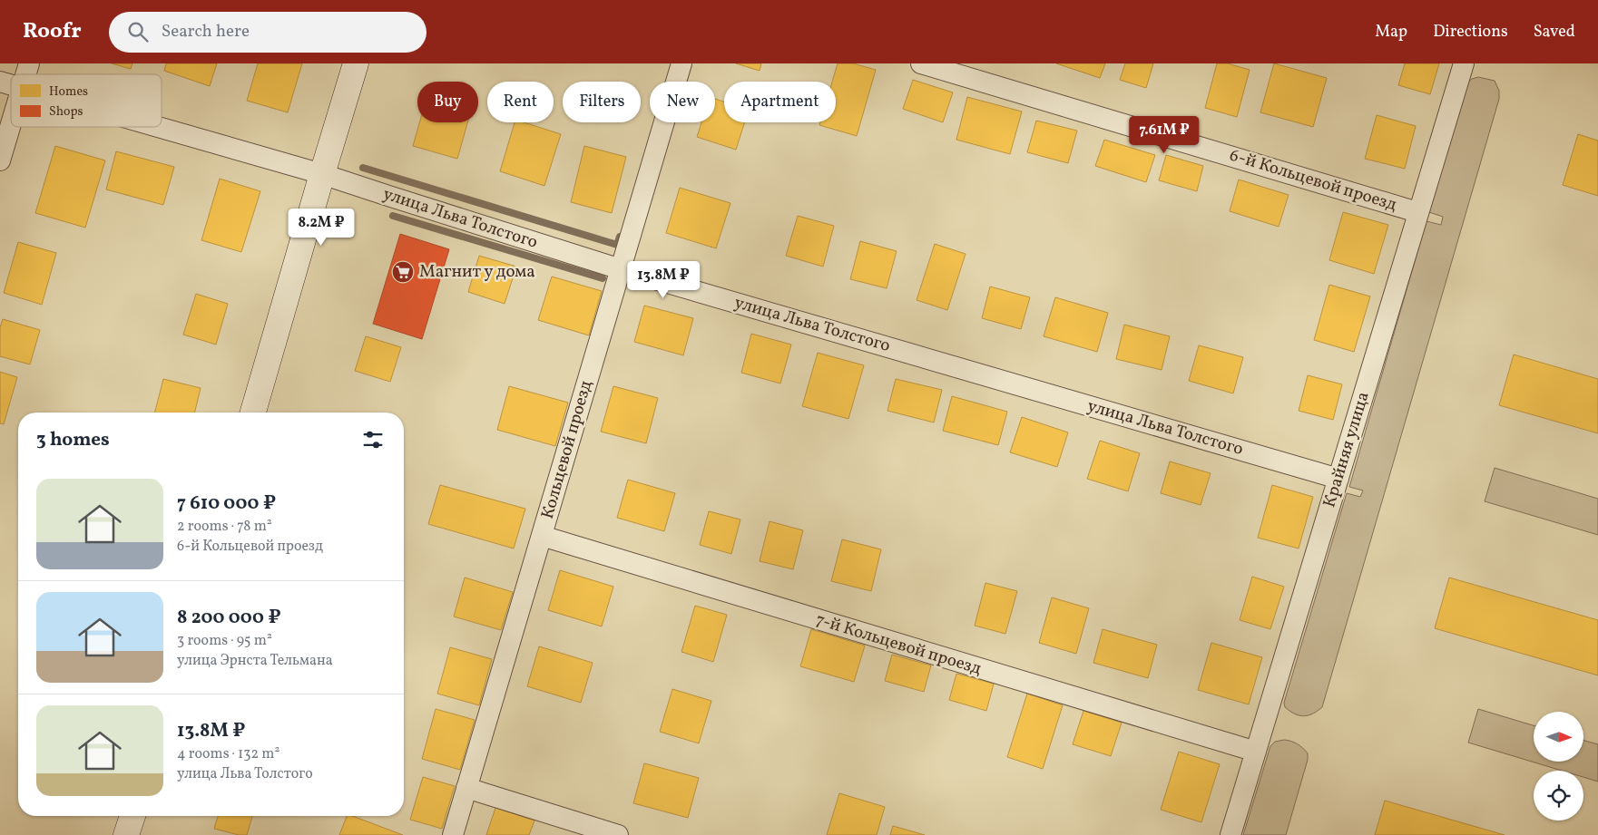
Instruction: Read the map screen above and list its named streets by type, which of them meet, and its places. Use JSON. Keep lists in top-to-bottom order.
{
  "streets": {
    "street": [
      "6-й Кольцевой проезд",
      "улица Льва Толстого",
      "Кольцевой проезд",
      "Крайняя улица",
      "7-й Кольцевой проезд"
    ]
  },
  "crossings": [
    ["6-й Кольцевой проезд", "Крайняя улица"],
    ["улица Льва Толстого", "Кольцевой проезд"],
    ["улица Льва Толстого", "Крайняя улица"],
    ["Кольцевой проезд", "7-й Кольцевой проезд"],
    ["Крайняя улица", "7-й Кольцевой проезд"]
  ],
  "places": {
    "supermarket": ["Магнит у дома"]
  },
  "legend": ["Homes", "Shops"],
  "north": "right",
  "page": {
    "header": "Roofr",
    "search": "Search here",
    "nav": ["Map", "Directions", "Saved"],
    "chip": [
      "Buy",
      "Rent",
      "Filters",
      "New",
      "Apartment"
    ],
    "price": ["7.61M ₽", "8.2M ₽", "13.8M ₽"],
    "heading": "3 homes",
    "list": [
      {
        "name": "7 610 000 ₽",
        "note": "2 rooms · 78 m² · 6-й Кольцевой проезд"
      },
      {
        "name": "8 200 000 ₽",
        "note": "3 rooms · 95 m² · улица Эрнста Тельмана"
      },
      {
        "name": "13.8M ₽",
        "note": "4 rooms · 132 m² · улица Льва Толстого"
      }
    ]
  }
}
